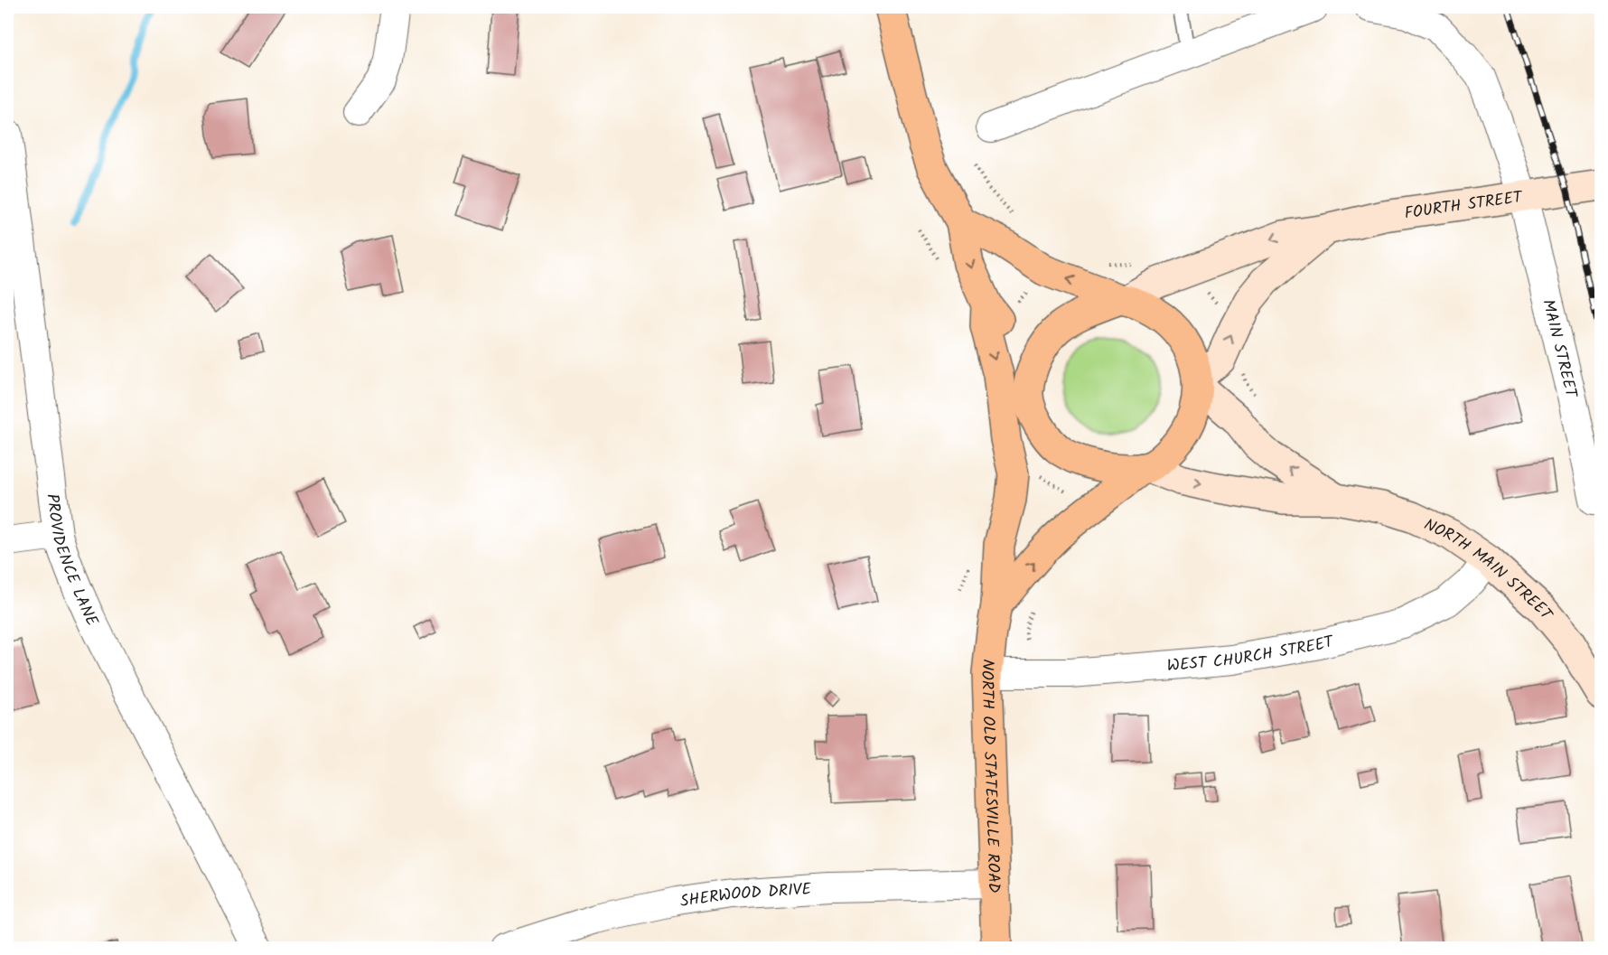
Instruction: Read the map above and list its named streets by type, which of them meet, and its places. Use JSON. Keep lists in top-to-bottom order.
{
  "streets": {
    "main road": ["NORTH OLD STATESVILLE ROAD"],
    "street": [
      "FOURTH STREET",
      "MAIN STREET",
      "PROVIDENCE LANE",
      "NORTH MAIN STREET",
      "WEST CHURCH STREET",
      "SHERWOOD DRIVE"
    ]
  },
  "crossings": [
    ["FOURTH STREET", "MAIN STREET"],
    ["FOURTH STREET", "NORTH MAIN STREET"],
    ["FOURTH STREET", "NORTH OLD STATESVILLE ROAD"],
    ["NORTH MAIN STREET", "WEST CHURCH STREET"],
    ["NORTH MAIN STREET", "NORTH OLD STATESVILLE ROAD"],
    ["WEST CHURCH STREET", "NORTH OLD STATESVILLE ROAD"],
    ["NORTH OLD STATESVILLE ROAD", "SHERWOOD DRIVE"]
  ]
}
